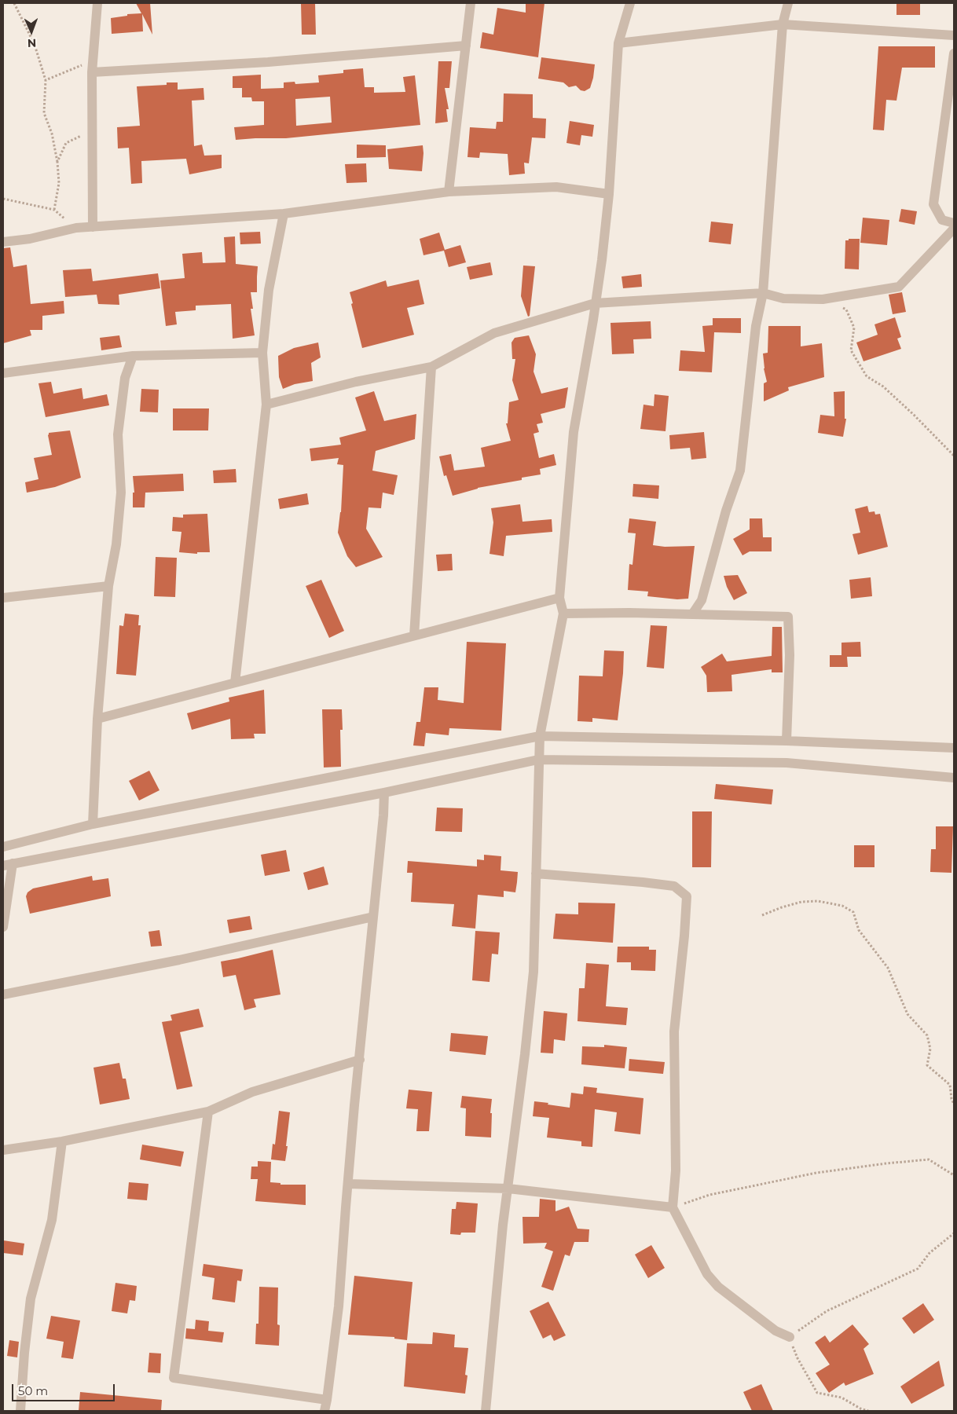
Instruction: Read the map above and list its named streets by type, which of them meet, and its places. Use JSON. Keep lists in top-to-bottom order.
{
  "scale_bar": "50 m",
  "north": "bottom"
}
